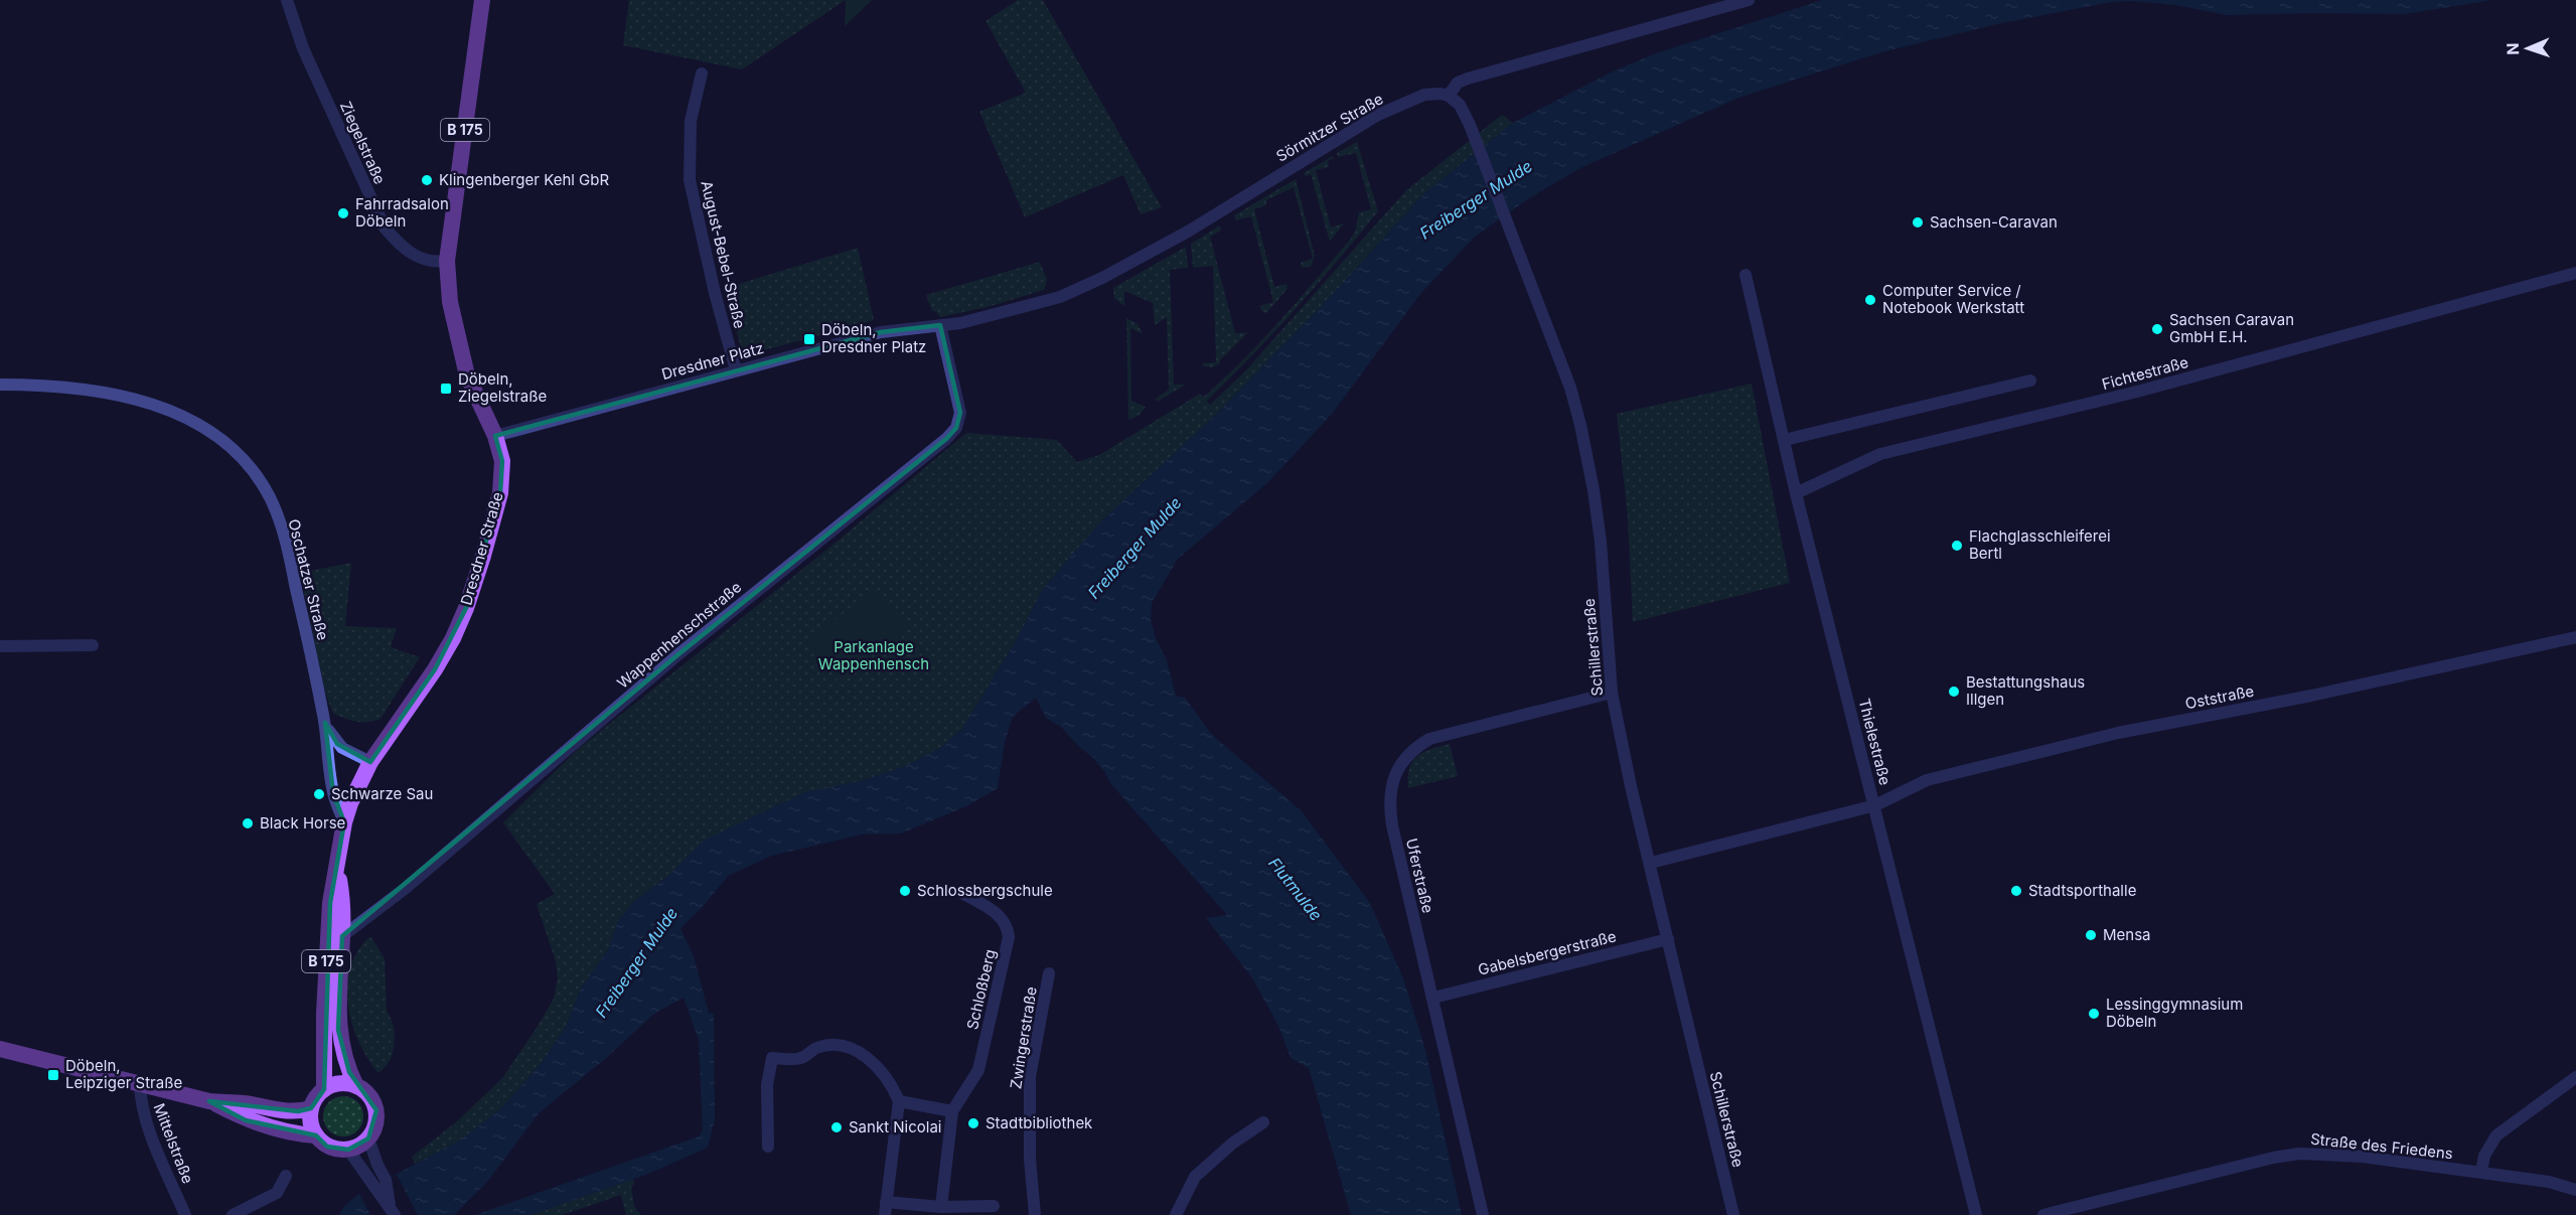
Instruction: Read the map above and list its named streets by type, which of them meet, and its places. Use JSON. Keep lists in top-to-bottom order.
{
  "streets": {
    "main road": ["B 175", "Dresdner Straße", "Oschatzer Straße"],
    "street": [
      "Sörmitzer Straße",
      "Ziegelstraße",
      "August-Bebel-Straße",
      "Dresdner Platz",
      "Fichtestraße",
      "Wappenhenschstraße",
      "Schillerstraße",
      "Oststraße",
      "Thielestraße",
      "Uferstraße",
      "Gabelsbergerstraße",
      "Schloßberg",
      "Zwingerstraße",
      "Mittelstraße",
      "Straße des Friedens"
    ]
  },
  "crossings": [
    ["Sörmitzer Straße", "Dresdner Platz"],
    ["Sörmitzer Straße", "Wappenhenschstraße"],
    ["Sörmitzer Straße", "Schillerstraße"],
    ["B 175", "Dresdner Straße"],
    ["B 175", "Oschatzer Straße"],
    ["B 175", "Wappenhenschstraße"],
    ["Ziegelstraße", "Dresdner Straße"],
    ["August-Bebel-Straße", "Dresdner Platz"],
    ["Dresdner Platz", "Dresdner Straße"],
    ["Dresdner Platz", "Wappenhenschstraße"],
    ["Fichtestraße", "Thielestraße"],
    ["Dresdner Straße", "Oschatzer Straße"],
    ["Schillerstraße", "Uferstraße"],
    ["Schillerstraße", "Gabelsbergerstraße"],
    ["Oststraße", "Thielestraße"],
    ["Uferstraße", "Gabelsbergerstraße"]
  ],
  "water": ["Freiberger Mulde", "Flutmulde"],
  "parks": ["Parkanlage Wappenhensch"],
  "places": {
    "other": [
      "Klingenberger Kehl GbR",
      "Fahrradsalon Döbeln",
      "Sachsen-Caravan",
      "Computer Service / Notebook Werkstatt",
      "Sachsen Caravan GmbH E.H.",
      "Flachglasschleiferei Bertl",
      "Bestattungshaus Illgen",
      "Schwarze Sau",
      "Black Horse",
      "Schlossbergschule",
      "Stadtsporthalle",
      "Mensa",
      "Lessinggymnasium Döbeln",
      "Stadtbibliothek",
      "Sankt Nicolai"
    ],
    "transit": ["Döbeln, Dresdner Platz", "Döbeln, Ziegelstraße", "Döbeln, Leipziger Straße"]
  },
  "north": "left"
}
